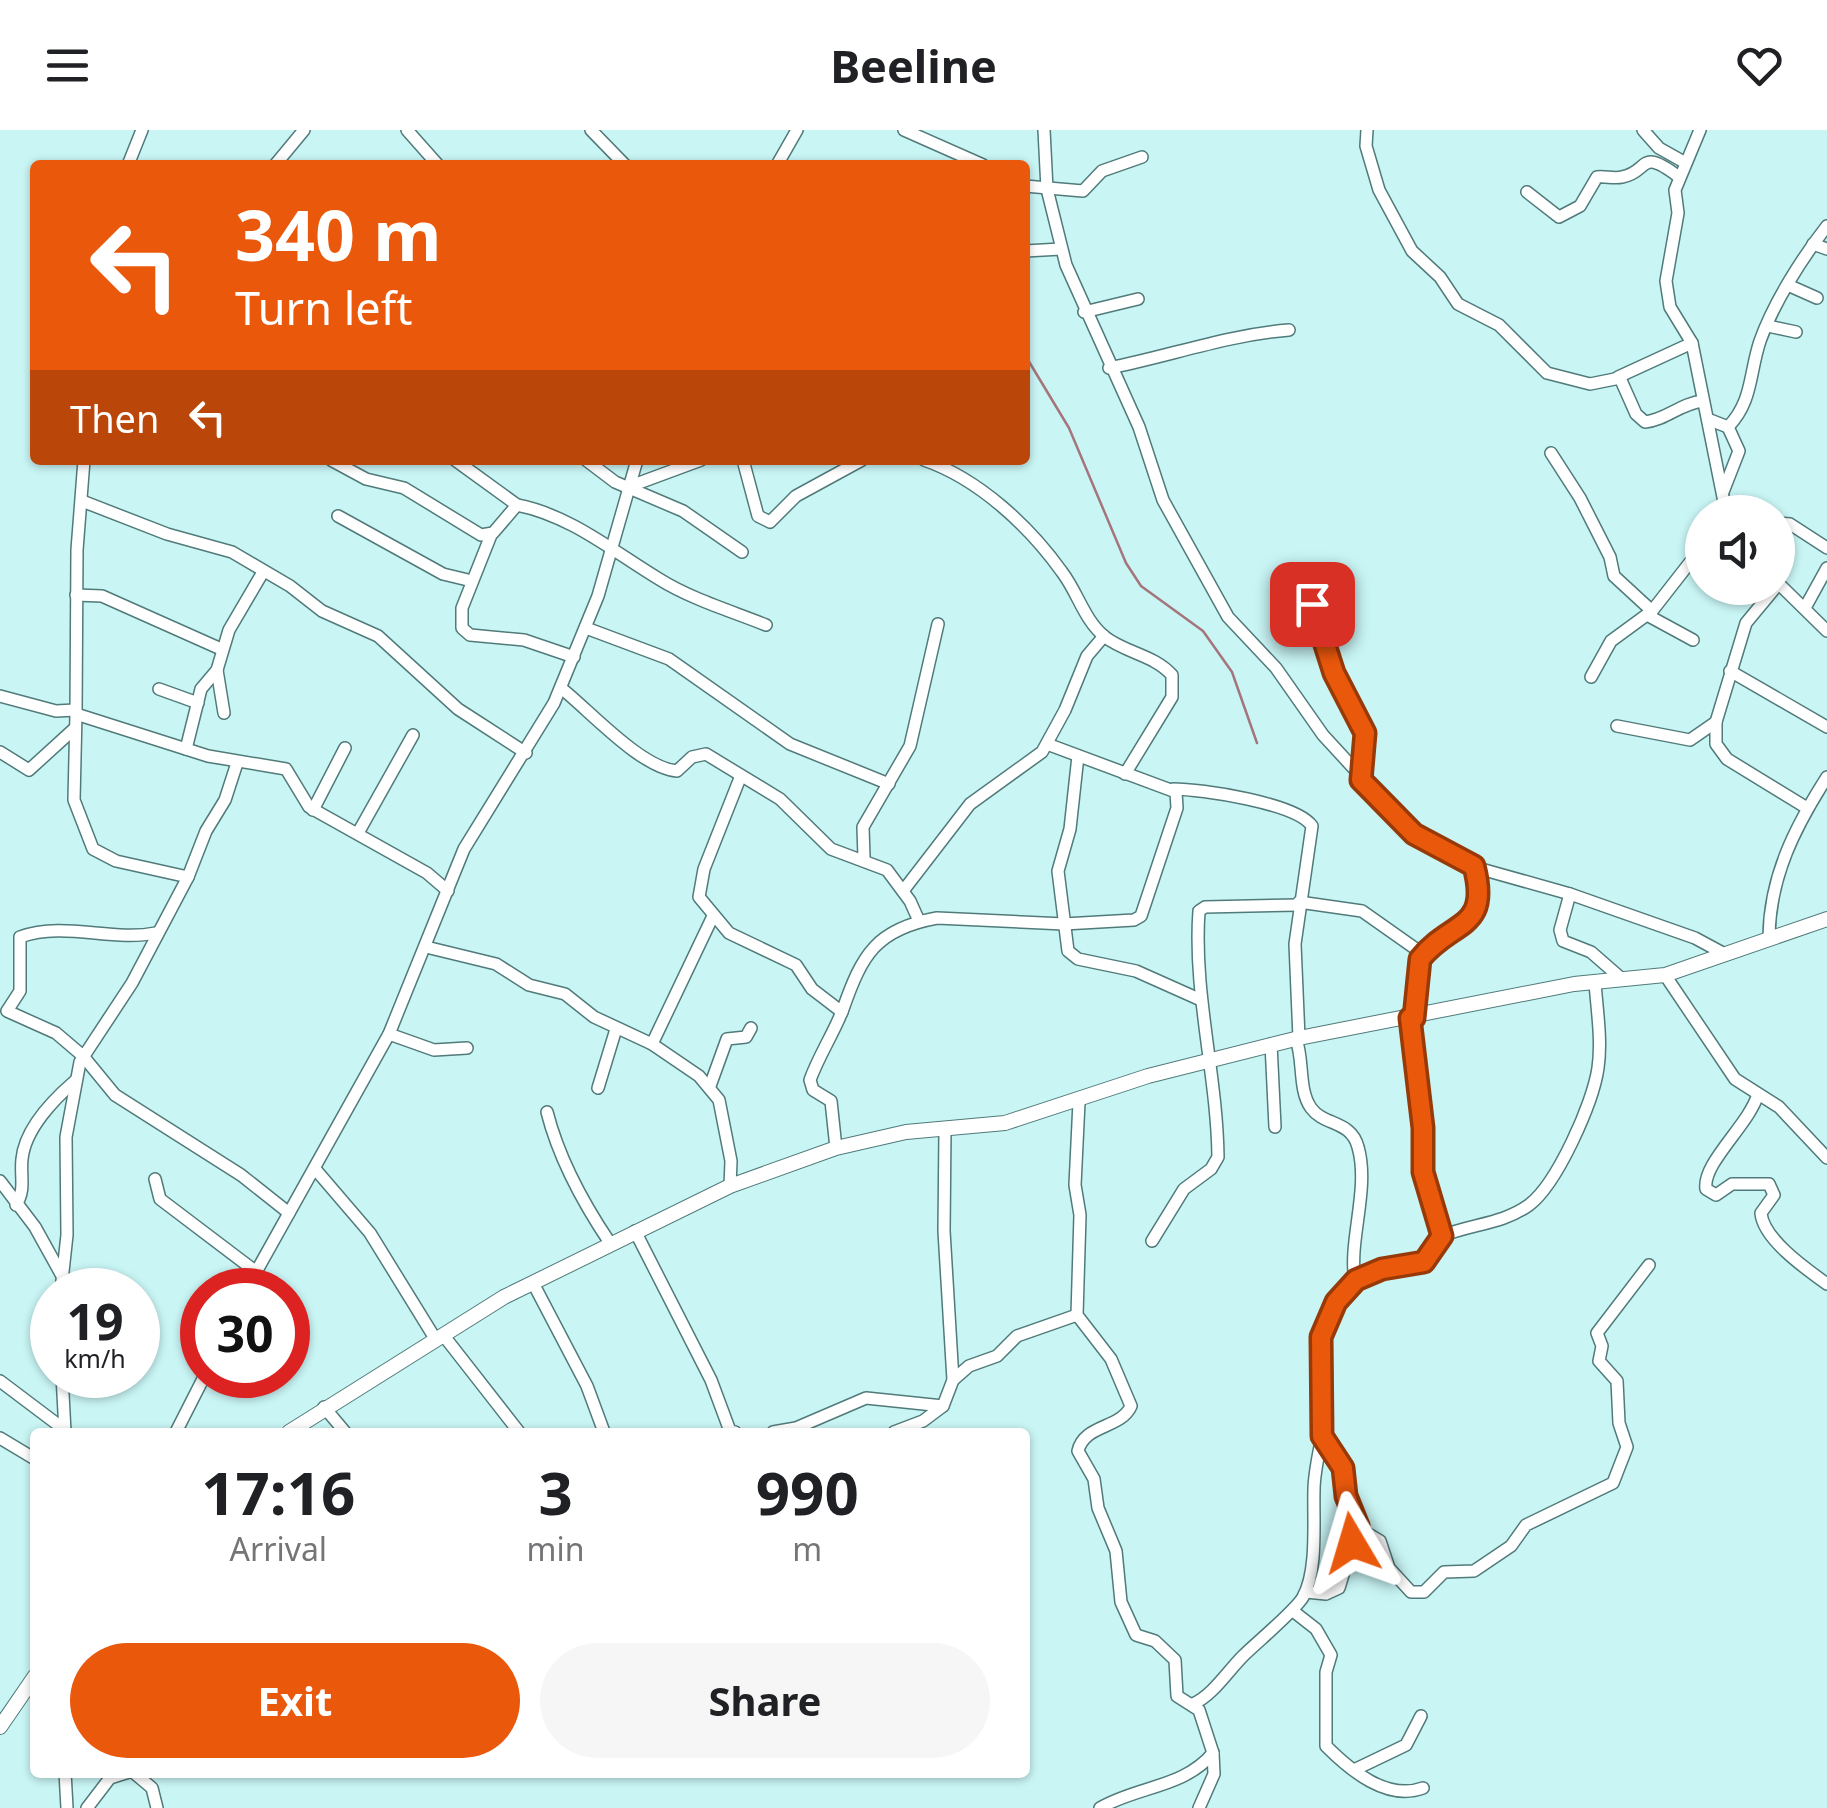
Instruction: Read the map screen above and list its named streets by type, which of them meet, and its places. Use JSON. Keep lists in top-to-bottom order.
{
  "page": {
    "header": "Beeline",
    "turn": ["340 m", "Turn left"],
    "then": "Then",
    "speed": "19 km/h",
    "limit": "30",
    "eta": [
      "17:16",
      "Arrival",
      "3",
      "min",
      "990",
      "m"
    ],
    "buttons": ["Exit", "Share"]
  }
}
